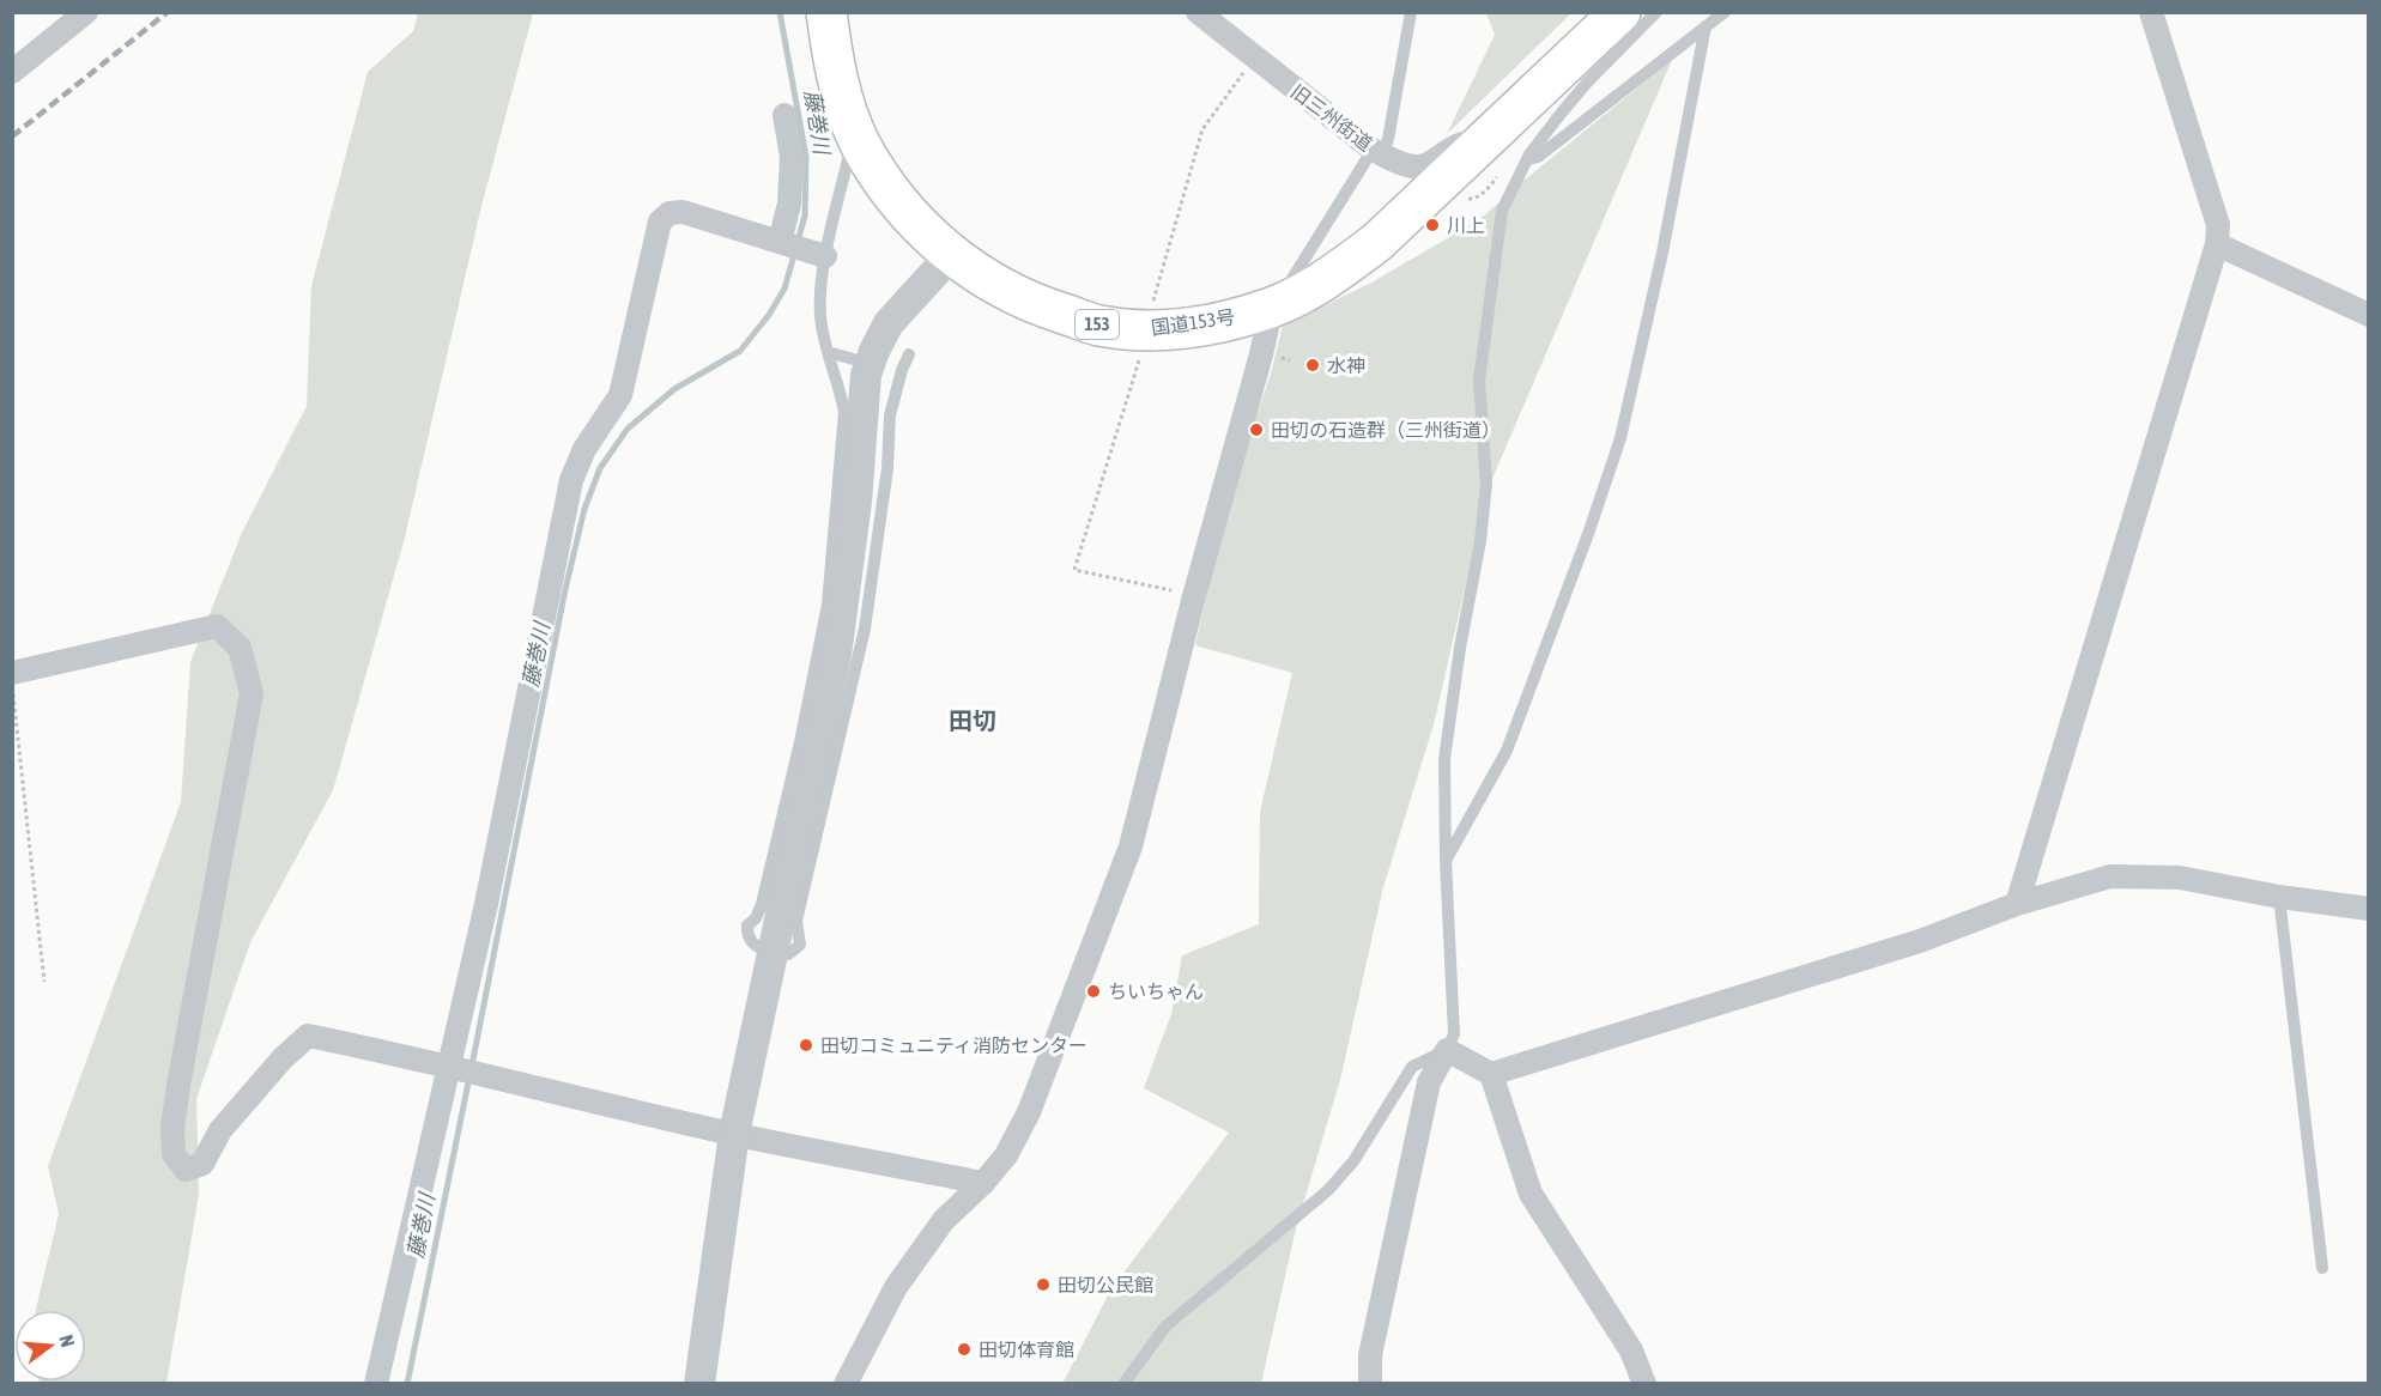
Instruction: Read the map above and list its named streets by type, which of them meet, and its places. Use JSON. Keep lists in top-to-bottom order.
{
  "streets": {
    "highway": ["国道153号", "153"],
    "street": ["旧三州街道"]
  },
  "crossings": [
    ["旧三州街道", "国道153号"]
  ],
  "districts": ["田切"],
  "water": ["藤巻川"],
  "places": [
    "川上",
    "水神",
    "田切の石造群（三州街道）",
    "ちいちゃん",
    "田切コミュニティ消防センター",
    "田切公民館",
    "田切体育館"
  ],
  "north": "right"
}
